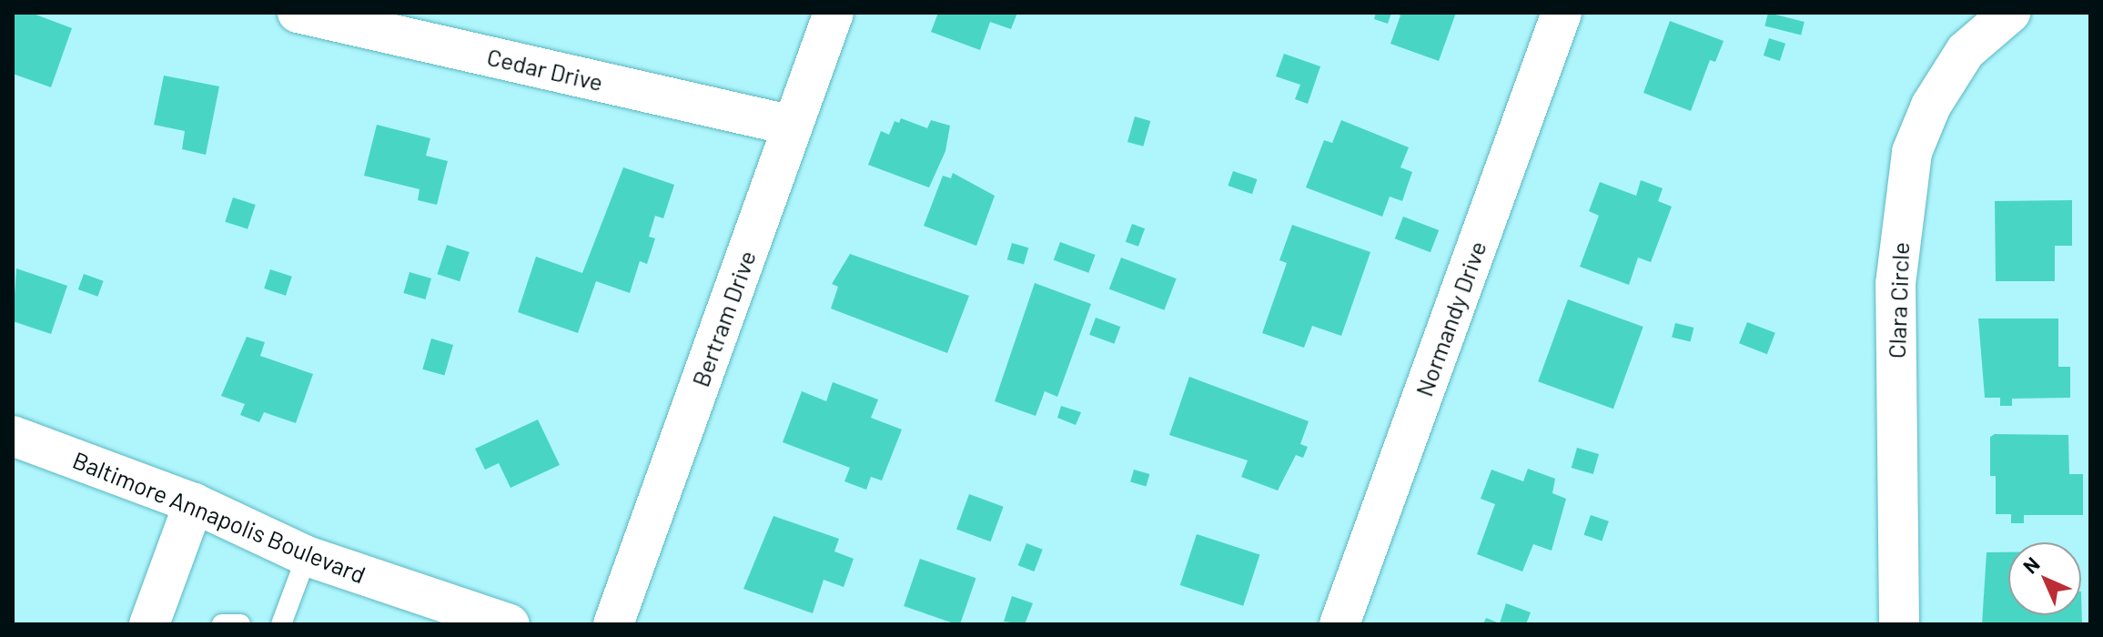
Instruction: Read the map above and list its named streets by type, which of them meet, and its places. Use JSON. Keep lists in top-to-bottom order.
{
  "streets": {
    "street": [
      "Cedar Drive",
      "Clara Circle",
      "Bertram Drive",
      "Normandy Drive",
      "Baltimore Annapolis Boulevard"
    ]
  },
  "crossings": [
    ["Cedar Drive", "Bertram Drive"]
  ],
  "north": "top left"
}
